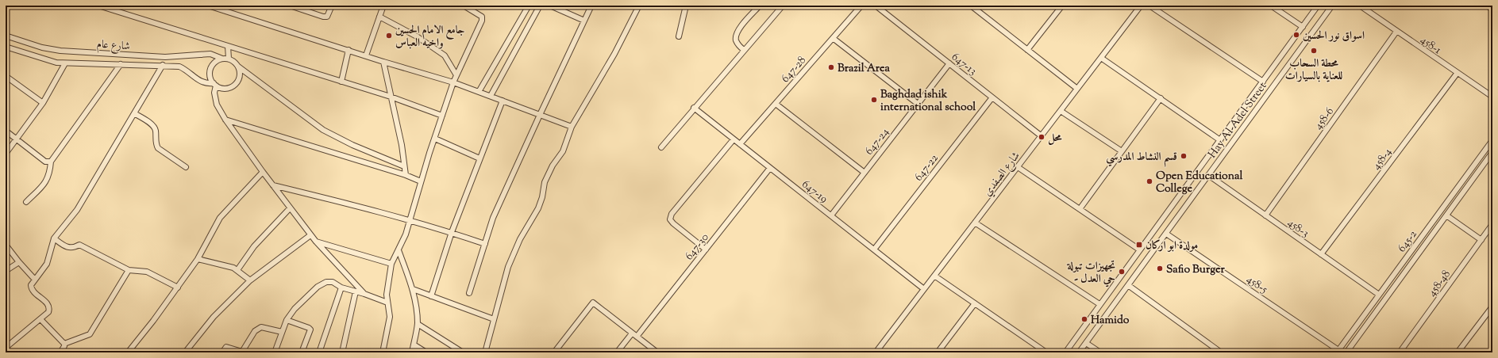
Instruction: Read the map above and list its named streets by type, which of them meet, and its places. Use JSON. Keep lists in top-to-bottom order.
{
  "streets": {
    "street": [
      "شارع عام",
      "458-1",
      "647-13",
      "647-28",
      "458-6",
      "Hay Al-Adel Street",
      "647-24",
      "458-4",
      "647-22",
      "شارع الصفدي",
      "647-19",
      "458-3",
      "645-2",
      "647-30",
      "458-48",
      "458-5"
    ]
  },
  "crossings": [
    ["458-1", "458-6"],
    ["458-1", "458-4"],
    ["647-13", "647-24"],
    ["647-13", "647-22"],
    ["647-13", "شارع الصفدي"],
    ["647-28", "647-19"],
    ["458-6", "458-3"],
    ["Hay Al-Adel Street", "458-3"],
    ["Hay Al-Adel Street", "458-5"],
    ["647-24", "647-19"],
    ["458-4", "458-3"],
    ["647-22", "647-19"],
    ["شارع الصفدي", "647-19"],
    ["647-19", "647-30"],
    ["458-3", "645-2"],
    ["645-2", "458-5"]
  ],
  "places": {
    "other": [
      "اسواق نور الحسين",
      "جامع الامام الحسين واخيه العباس",
      "محطة السحاب للعناية بالسيارات",
      "Brazil Area",
      "Baghdad ishik international school",
      "محل",
      "قسم النشاط المدرسي",
      "Open Educational College",
      "Safio Burger",
      "تجهيزات تبولة - حي العدل",
      "Hamido"
    ],
    "transit": ["مولدة ابو اركان"]
  }
}
